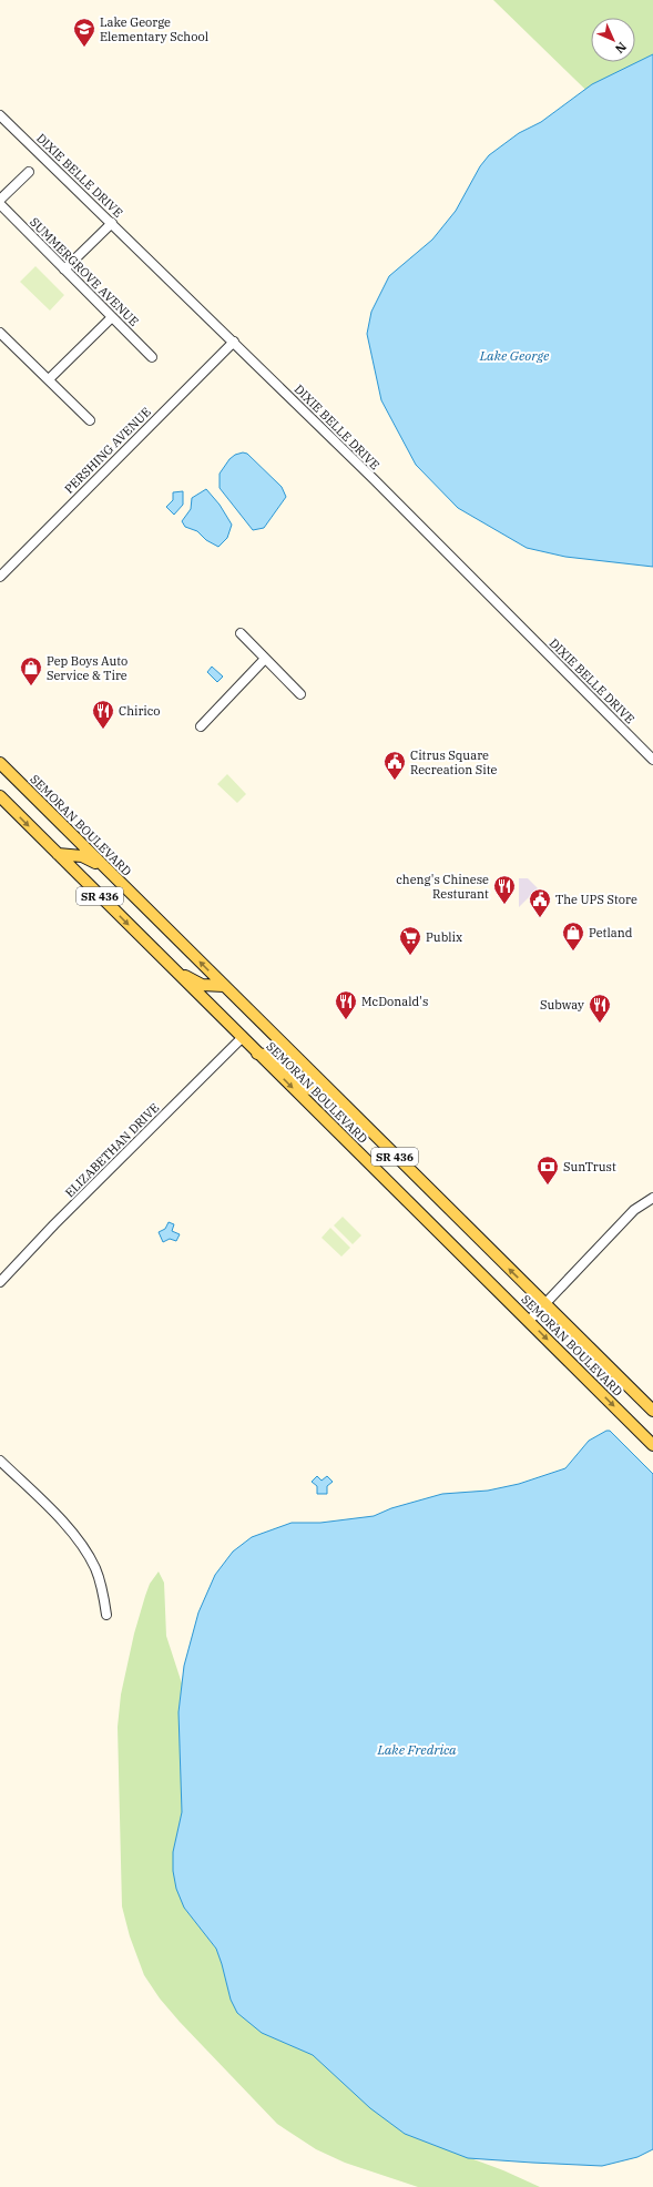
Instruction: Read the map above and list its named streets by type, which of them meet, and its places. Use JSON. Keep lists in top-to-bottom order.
{
  "streets": {
    "main road": ["SEMORAN BOULEVARD", "SR 436"],
    "street": [
      "DIXIE BELLE DRIVE",
      "SUMMERGROVE AVENUE",
      "PERSHING AVENUE",
      "ELIZABETHAN DRIVE"
    ]
  },
  "crossings": [
    ["DIXIE BELLE DRIVE", "PERSHING AVENUE"],
    ["SEMORAN BOULEVARD", "ELIZABETHAN DRIVE"]
  ],
  "water": ["Lake George", "Lake Fredrica"],
  "places": {
    "school or university": ["Lake George Elementary School"],
    "shop": ["Pep Boys Auto Service & Tire", "Petland"],
    "restaurant": [
      "Chirico",
      "cheng's Chinese Resturant",
      "McDonald's",
      "Subway"
    ],
    "public building": ["Citrus Square Recreation Site", "The UPS Store"],
    "supermarket": ["Publix"],
    "bank": ["SunTrust"]
  },
  "north": "bottom right"
}
